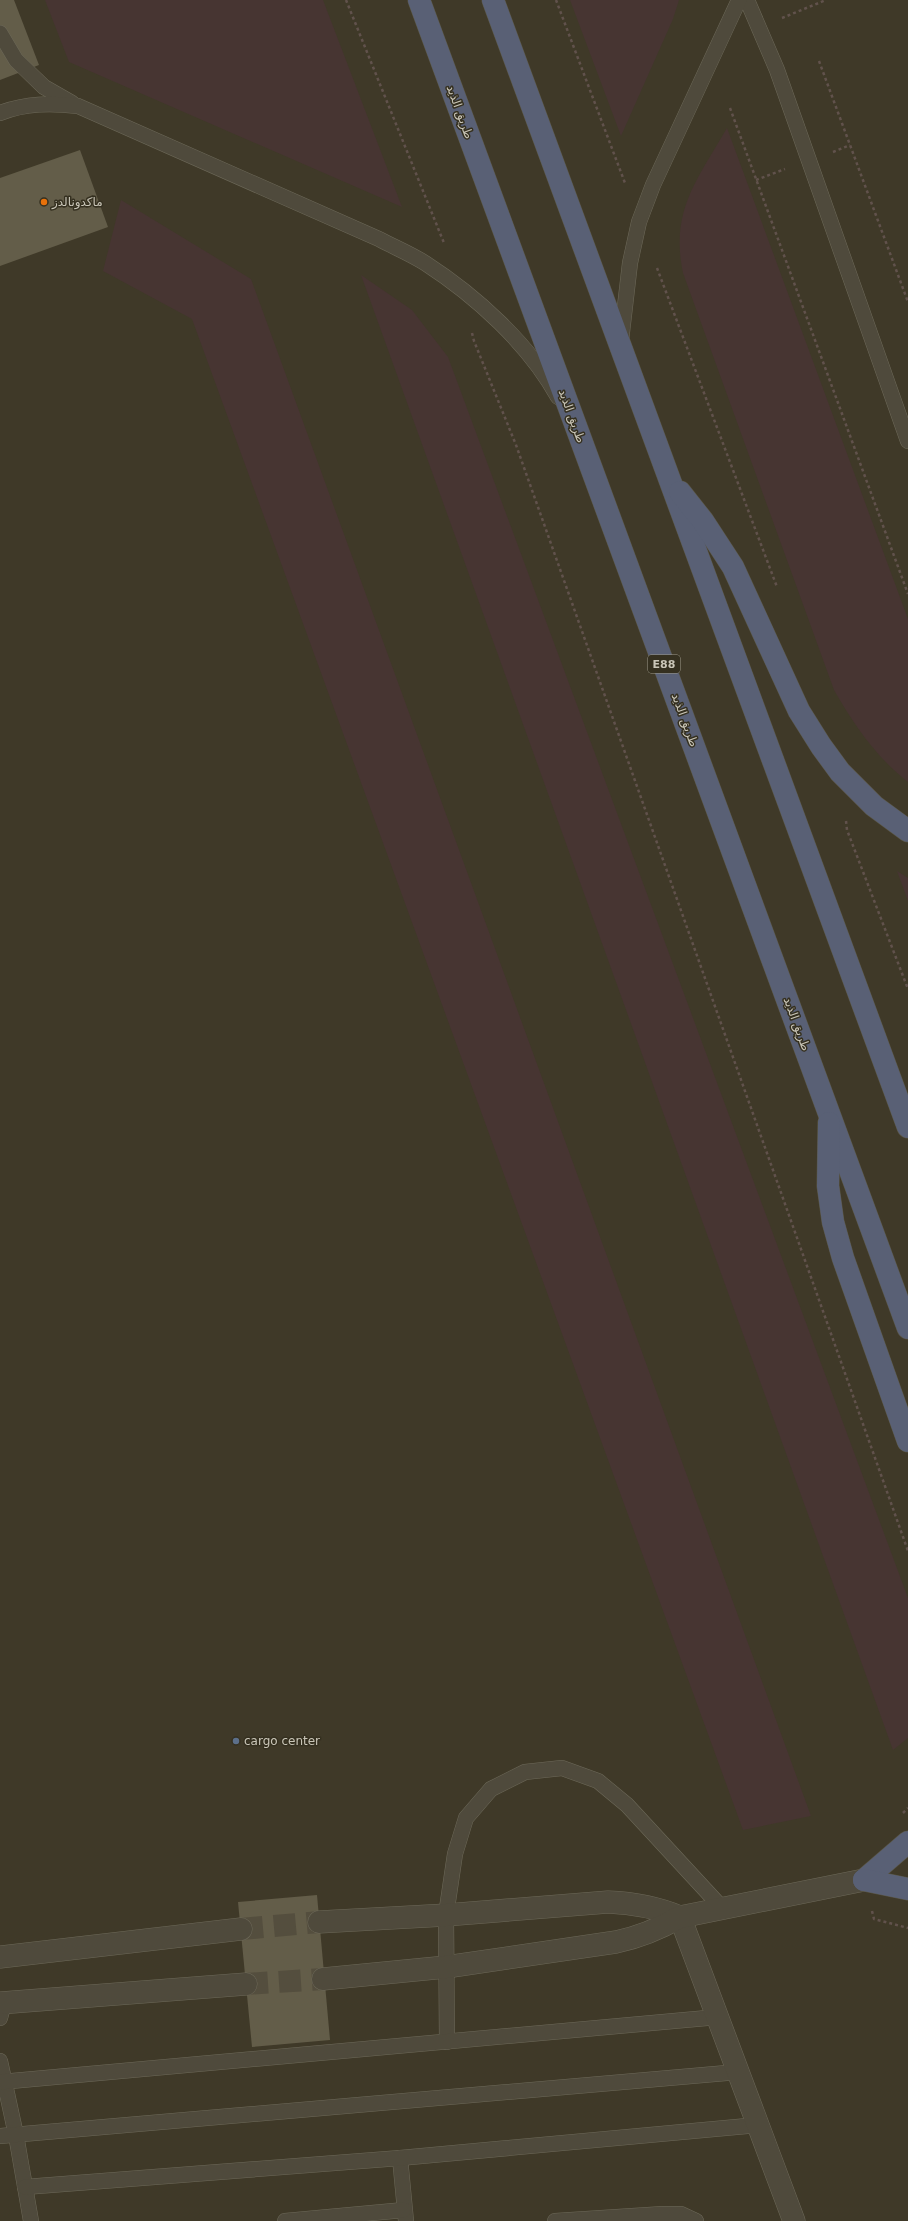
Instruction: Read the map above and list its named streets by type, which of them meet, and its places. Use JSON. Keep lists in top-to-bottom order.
{
  "streets": {
    "highway": ["طريق الذيد", "E88"]
  },
  "places": ["ماكدونالدز", "cargo center"]
}
